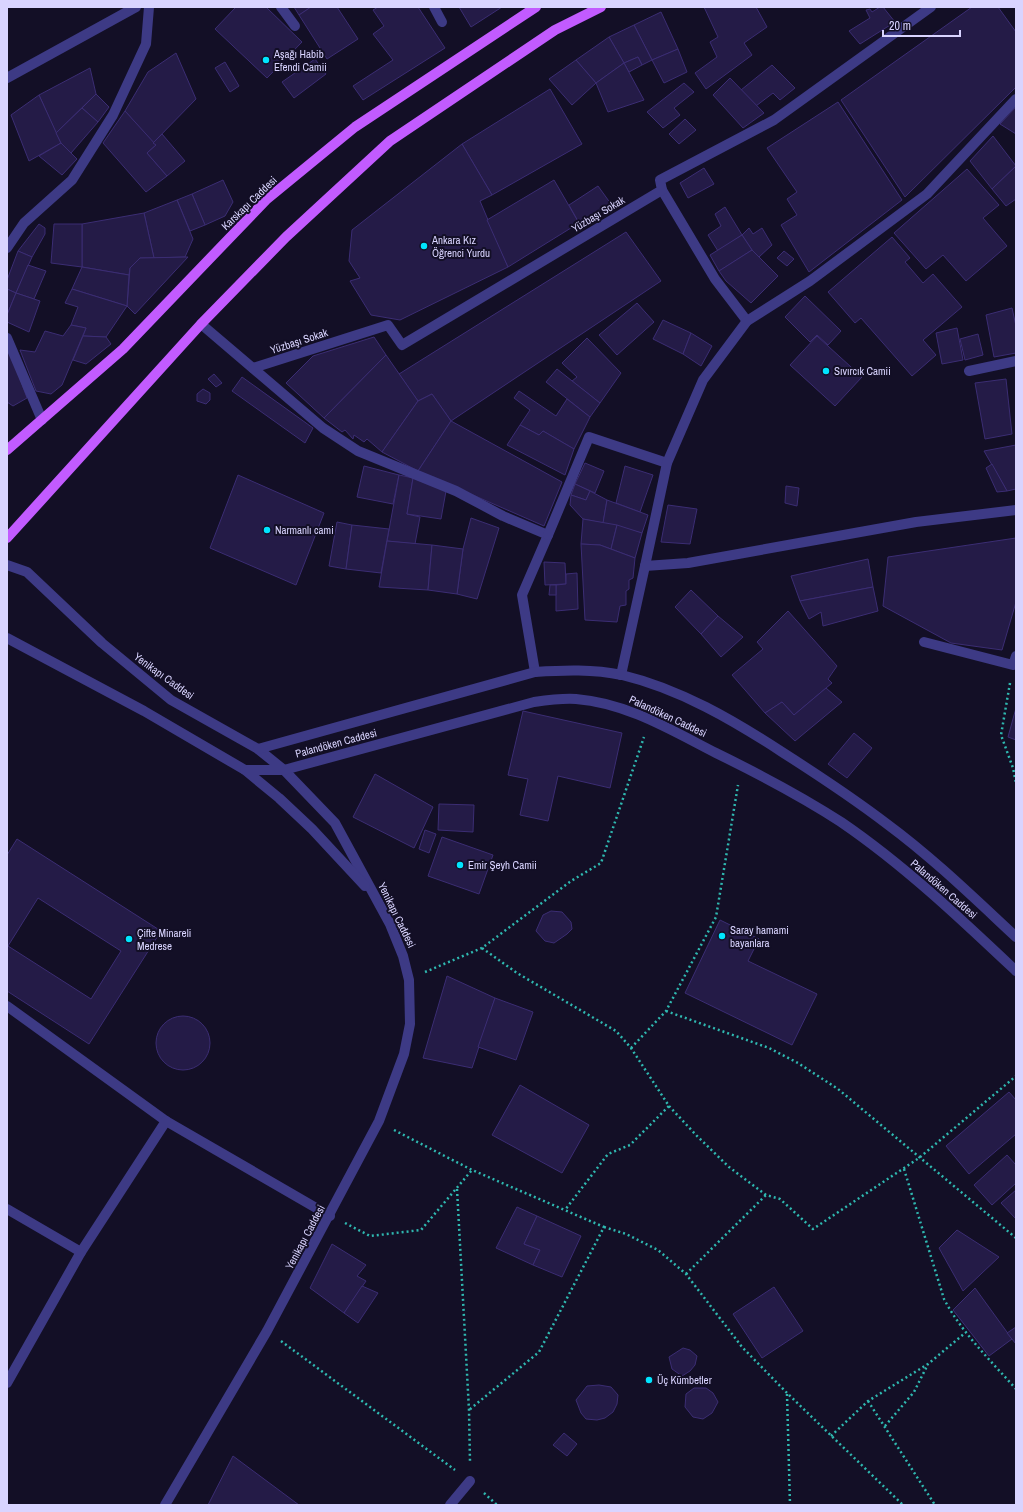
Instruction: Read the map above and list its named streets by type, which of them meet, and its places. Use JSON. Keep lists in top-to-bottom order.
{
  "streets": {
    "main road": ["Karskapı Caddesi"],
    "street": ["Yüzbaşı Sokak", "Yenikapı Caddesi", "Palandöken Caddesi"]
  },
  "crossings": [
    ["Yenikapı Caddesi", "Palandöken Caddesi"]
  ],
  "places": [
    "Aşağı Habib Efendi Camii",
    "Ankara Kız Öğrenci Yurdu",
    "Sıvırcık Camii",
    "Narmanlı cami",
    "Emir Şeyh Camii",
    "Saray hamami bayanlara",
    "Çifte Minareli Medrese",
    "Üç Kümbetler"
  ],
  "scale_bar": "20 m"
}
